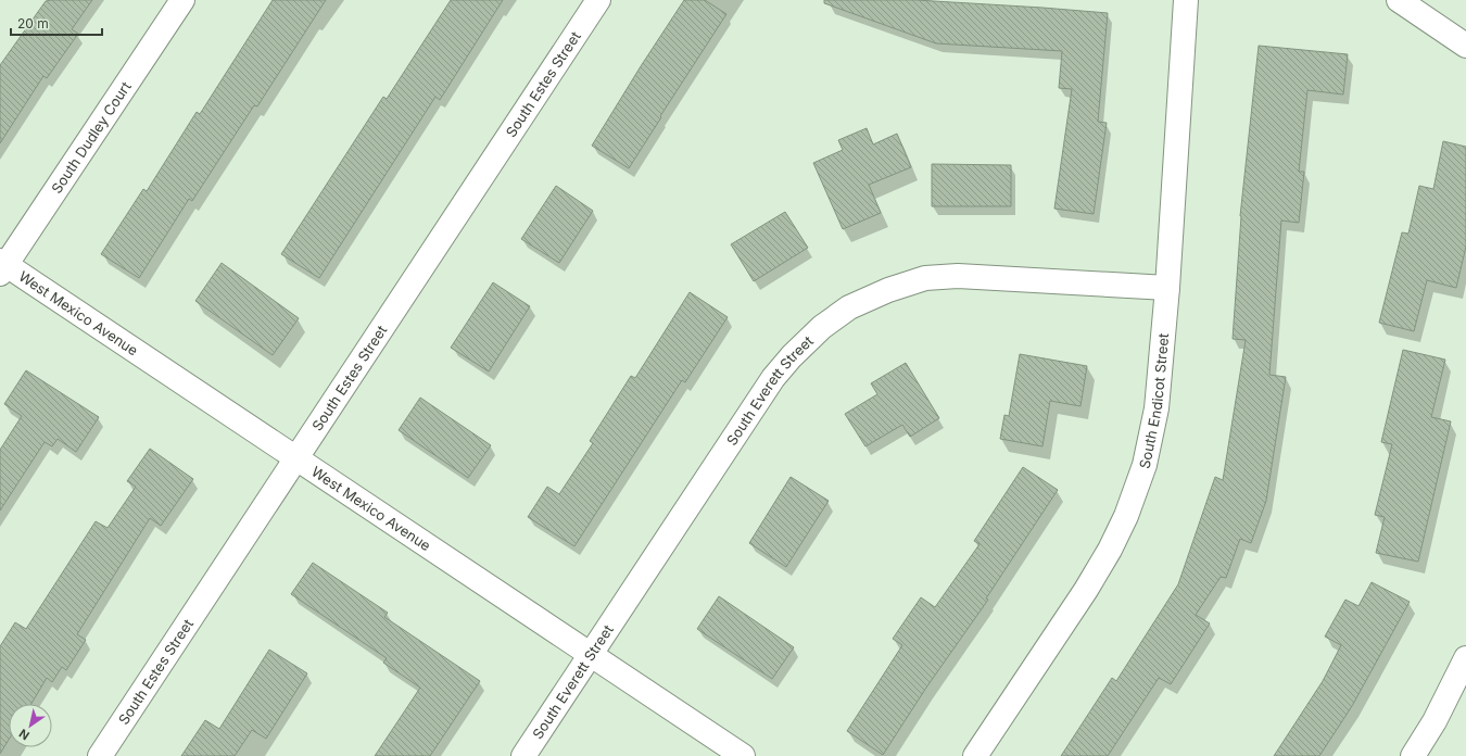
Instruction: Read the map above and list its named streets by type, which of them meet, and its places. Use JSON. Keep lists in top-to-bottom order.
{
  "streets": {
    "street": [
      "South Estes Street",
      "South Dudley Court",
      "West Mexico Avenue",
      "South Everett Street",
      "South Endicot Street"
    ]
  },
  "crossings": [
    ["South Estes Street", "West Mexico Avenue"],
    ["South Dudley Court", "West Mexico Avenue"],
    ["West Mexico Avenue", "South Everett Street"],
    ["South Everett Street", "South Endicot Street"]
  ],
  "scale_bar": "20 m",
  "north": "bottom left"
}
